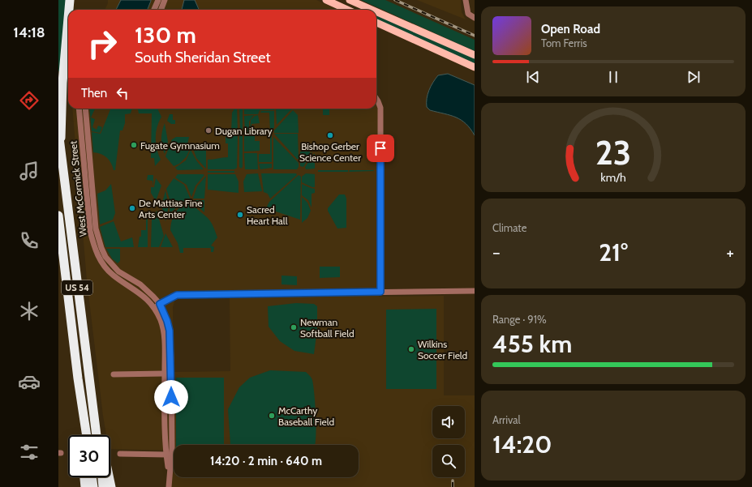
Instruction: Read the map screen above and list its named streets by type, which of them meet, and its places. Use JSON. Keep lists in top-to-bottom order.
{
  "streets": {
    "highway": ["US 54"],
    "street": ["West McCormick Street"]
  },
  "places": [
    "Dugan Library",
    "Bishop Gerber Science Center",
    "Fugate Gymnasium",
    "De Mattias Fine Arts Center",
    "Sacred Heart Hall",
    "Newman Softball Field",
    "Wilkins Soccer Field",
    "McCarthy Baseball Field"
  ],
  "page": {
    "tabs": "14:18",
    "turn": ["130 m", "South Sheridan Street"],
    "song": ["Open Road", "Tom Ferris"],
    "then": "Then",
    "tile": [
      "Climate",
      ["Range · 91%", "455 km"],
      ["Arrival", "14:20"]
    ],
    "heat": ["−", "21°", "+"],
    "limit": "30",
    "trip": "14:20 · 2 min · 640 m",
    "gauge": ["23", "km/h"]
  }
}
